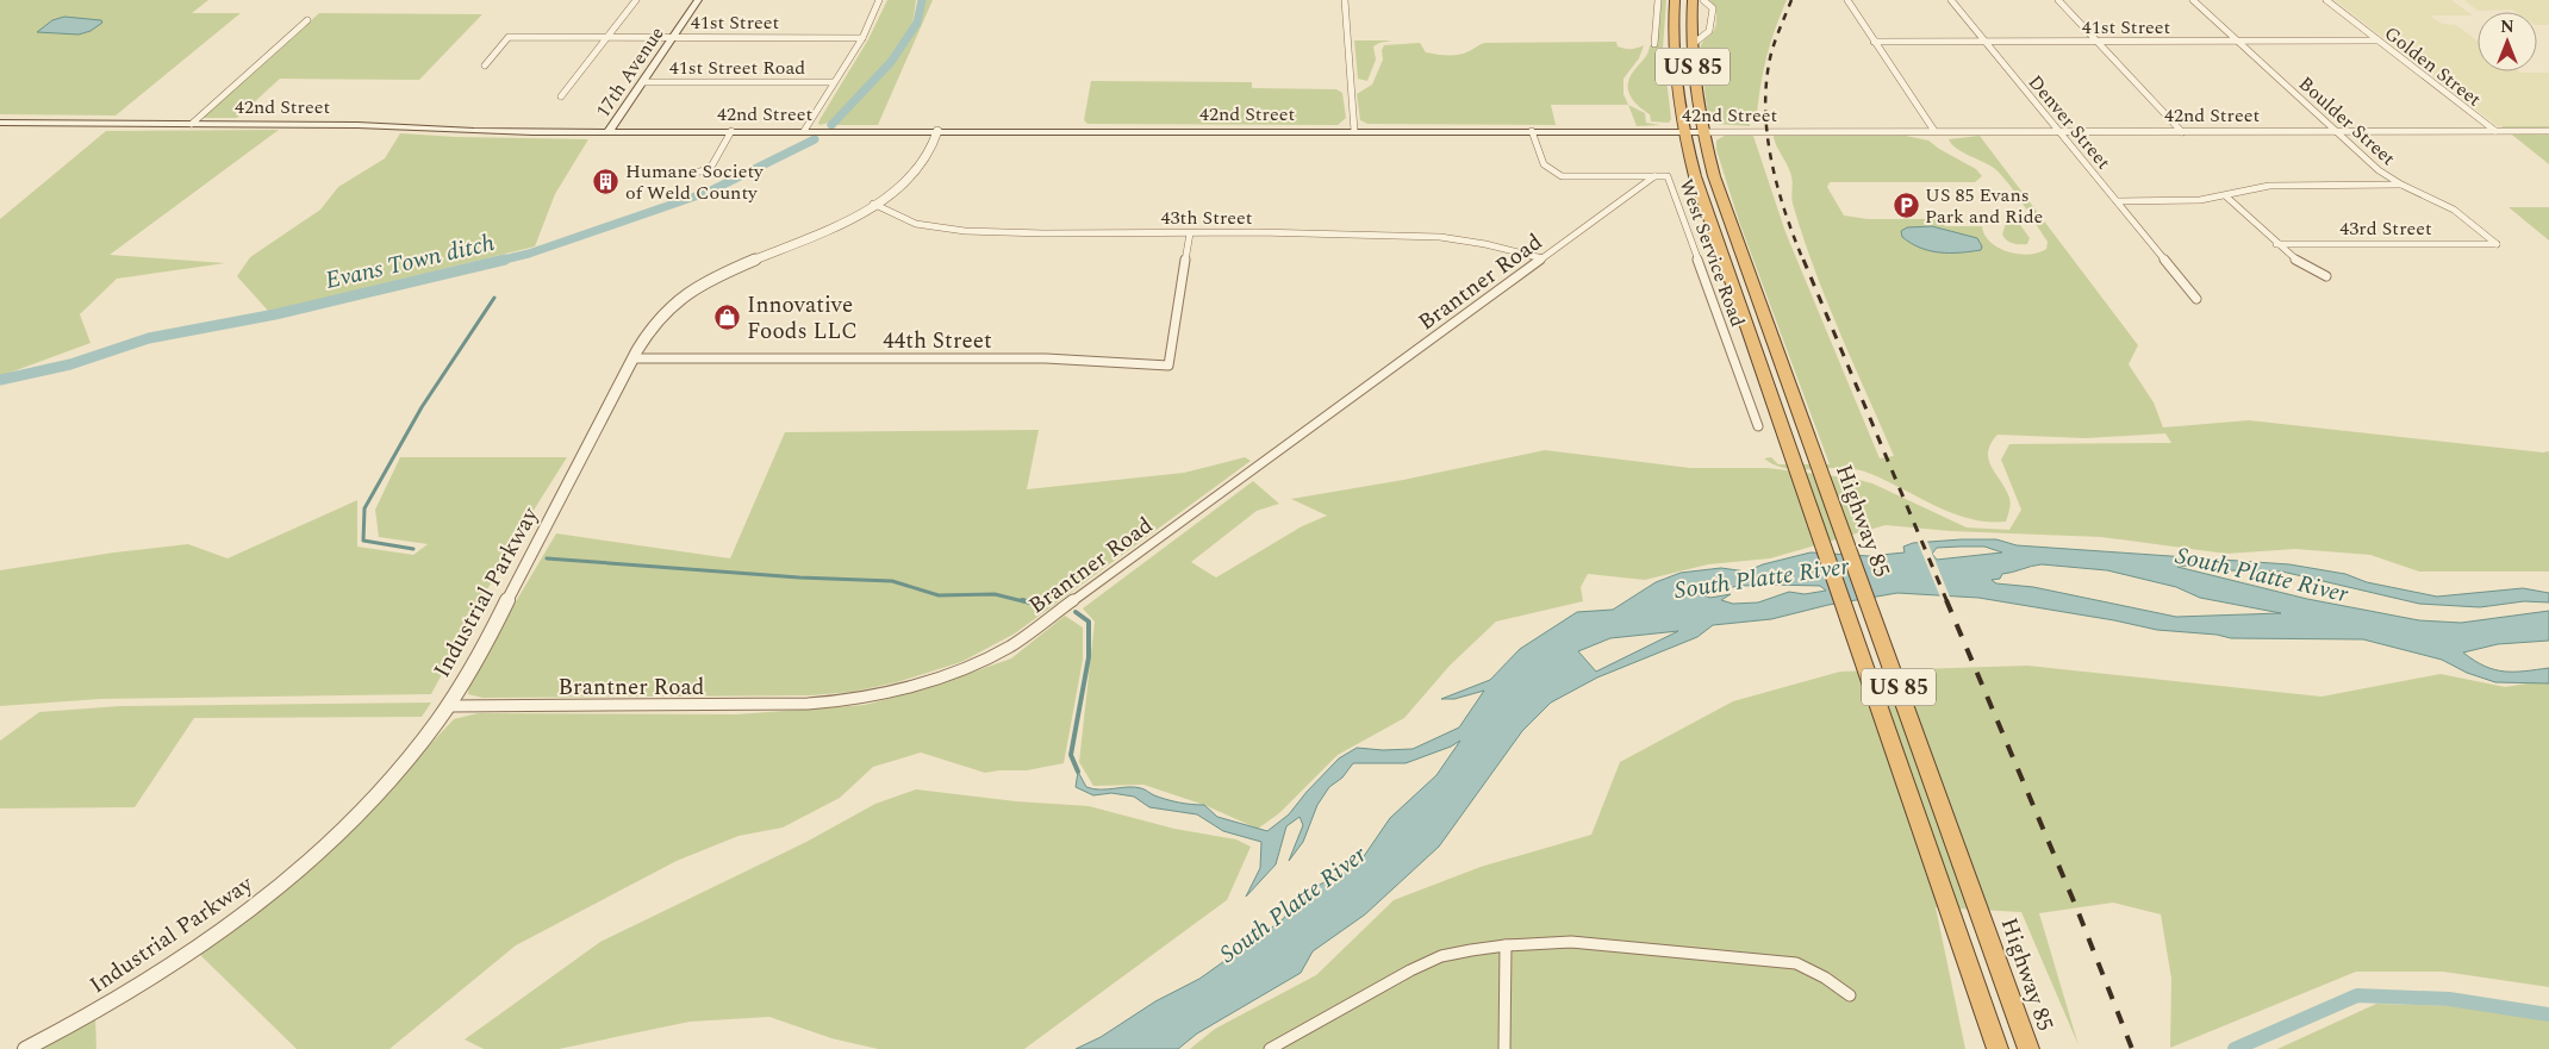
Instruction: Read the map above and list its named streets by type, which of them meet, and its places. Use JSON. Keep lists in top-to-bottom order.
{
  "streets": {
    "highway": ["US 85", "Highway 85"],
    "main road": ["17th Avenue", "42nd Street"],
    "street": [
      "41st Street",
      "Golden Street",
      "41st Street Road",
      "Boulder Street",
      "Denver Street",
      "43th Street",
      "43rd Street",
      "West Service Road",
      "Brantner Road",
      "44th Street",
      "Industrial Parkway"
    ]
  },
  "crossings": [
    ["41st Street", "Golden Street"],
    ["41st Street", "17th Avenue"],
    ["41st Street", "Boulder Street"],
    ["41st Street", "Denver Street"],
    ["Golden Street", "42nd Street"],
    ["41st Street Road", "17th Avenue"],
    ["17th Avenue", "42nd Street"],
    ["42nd Street", "Boulder Street"],
    ["42nd Street", "Denver Street"],
    ["42nd Street", "West Service Road"],
    ["42nd Street", "Highway 85"],
    ["42nd Street", "Industrial Parkway"],
    ["Boulder Street", "43rd Street"],
    ["43th Street", "Brantner Road"],
    ["43th Street", "44th Street"],
    ["43th Street", "Industrial Parkway"],
    ["West Service Road", "Brantner Road"],
    ["Brantner Road", "Industrial Parkway"],
    ["44th Street", "Industrial Parkway"]
  ],
  "water": ["Evans Town ditch", "South Platte River"],
  "places": {
    "building": ["Humane Society of Weld County"],
    "parking": ["US 85 Evans Park and Ride"],
    "shop": ["Innovative Foods LLC"]
  },
  "north": "top"
}
